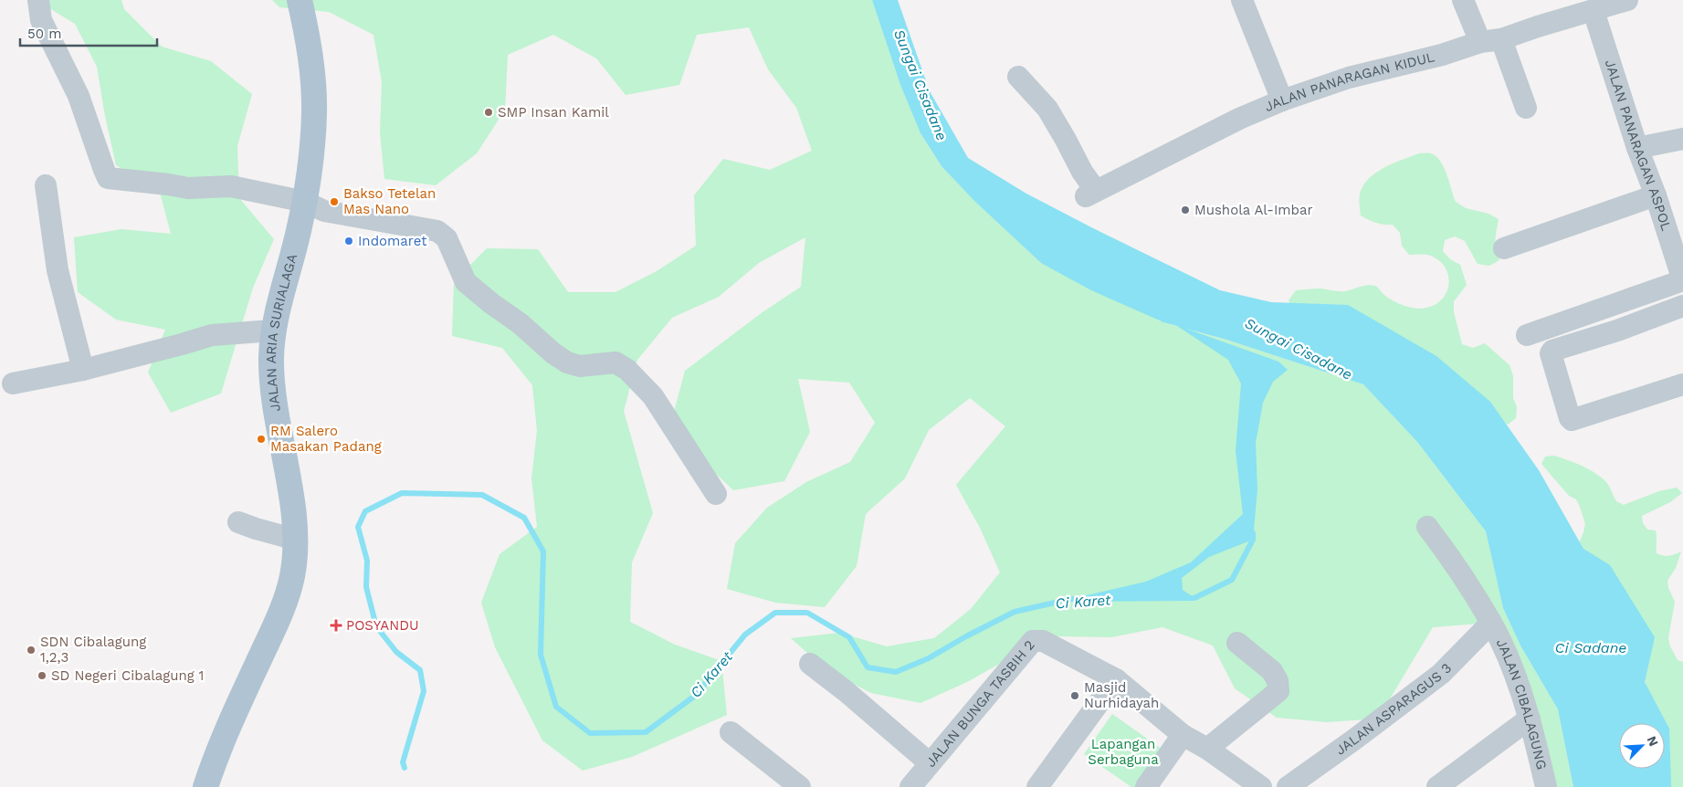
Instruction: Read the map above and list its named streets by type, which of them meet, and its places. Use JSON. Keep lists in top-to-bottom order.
{
  "streets": {
    "main road": ["JALAN ARIA SURIALAGA"],
    "street": [
      "JALAN PANARAGAN KIDUL",
      "JALAN PANARAGAN ASPOL",
      "JALAN CIBALAGUNG",
      "JALAN BUNGA TASBIH 2",
      "JALAN ASPARAGUS 3"
    ]
  },
  "crossings": [
    ["JALAN PANARAGAN KIDUL", "JALAN PANARAGAN ASPOL"],
    ["JALAN CIBALAGUNG", "JALAN ASPARAGUS 3"]
  ],
  "water": ["Sungai Cisadane", "Ci Karet", "Ci Sadane"],
  "parks": ["Lapangan Serbaguna"],
  "places": {
    "other": [
      "SMP Insan Kamil",
      "Bakso Tetelan Mas Nano",
      "Mushola Al-Imbar",
      "Indomaret",
      "RM Salero Masakan Padang",
      "SDN Cibalagung 1,2,3",
      "SD Negeri Cibalagung 1",
      "Masjid Nurhidayah"
    ],
    "health": ["POSYANDU"]
  },
  "scale_bar": "50 m",
  "north": "top right"
}
